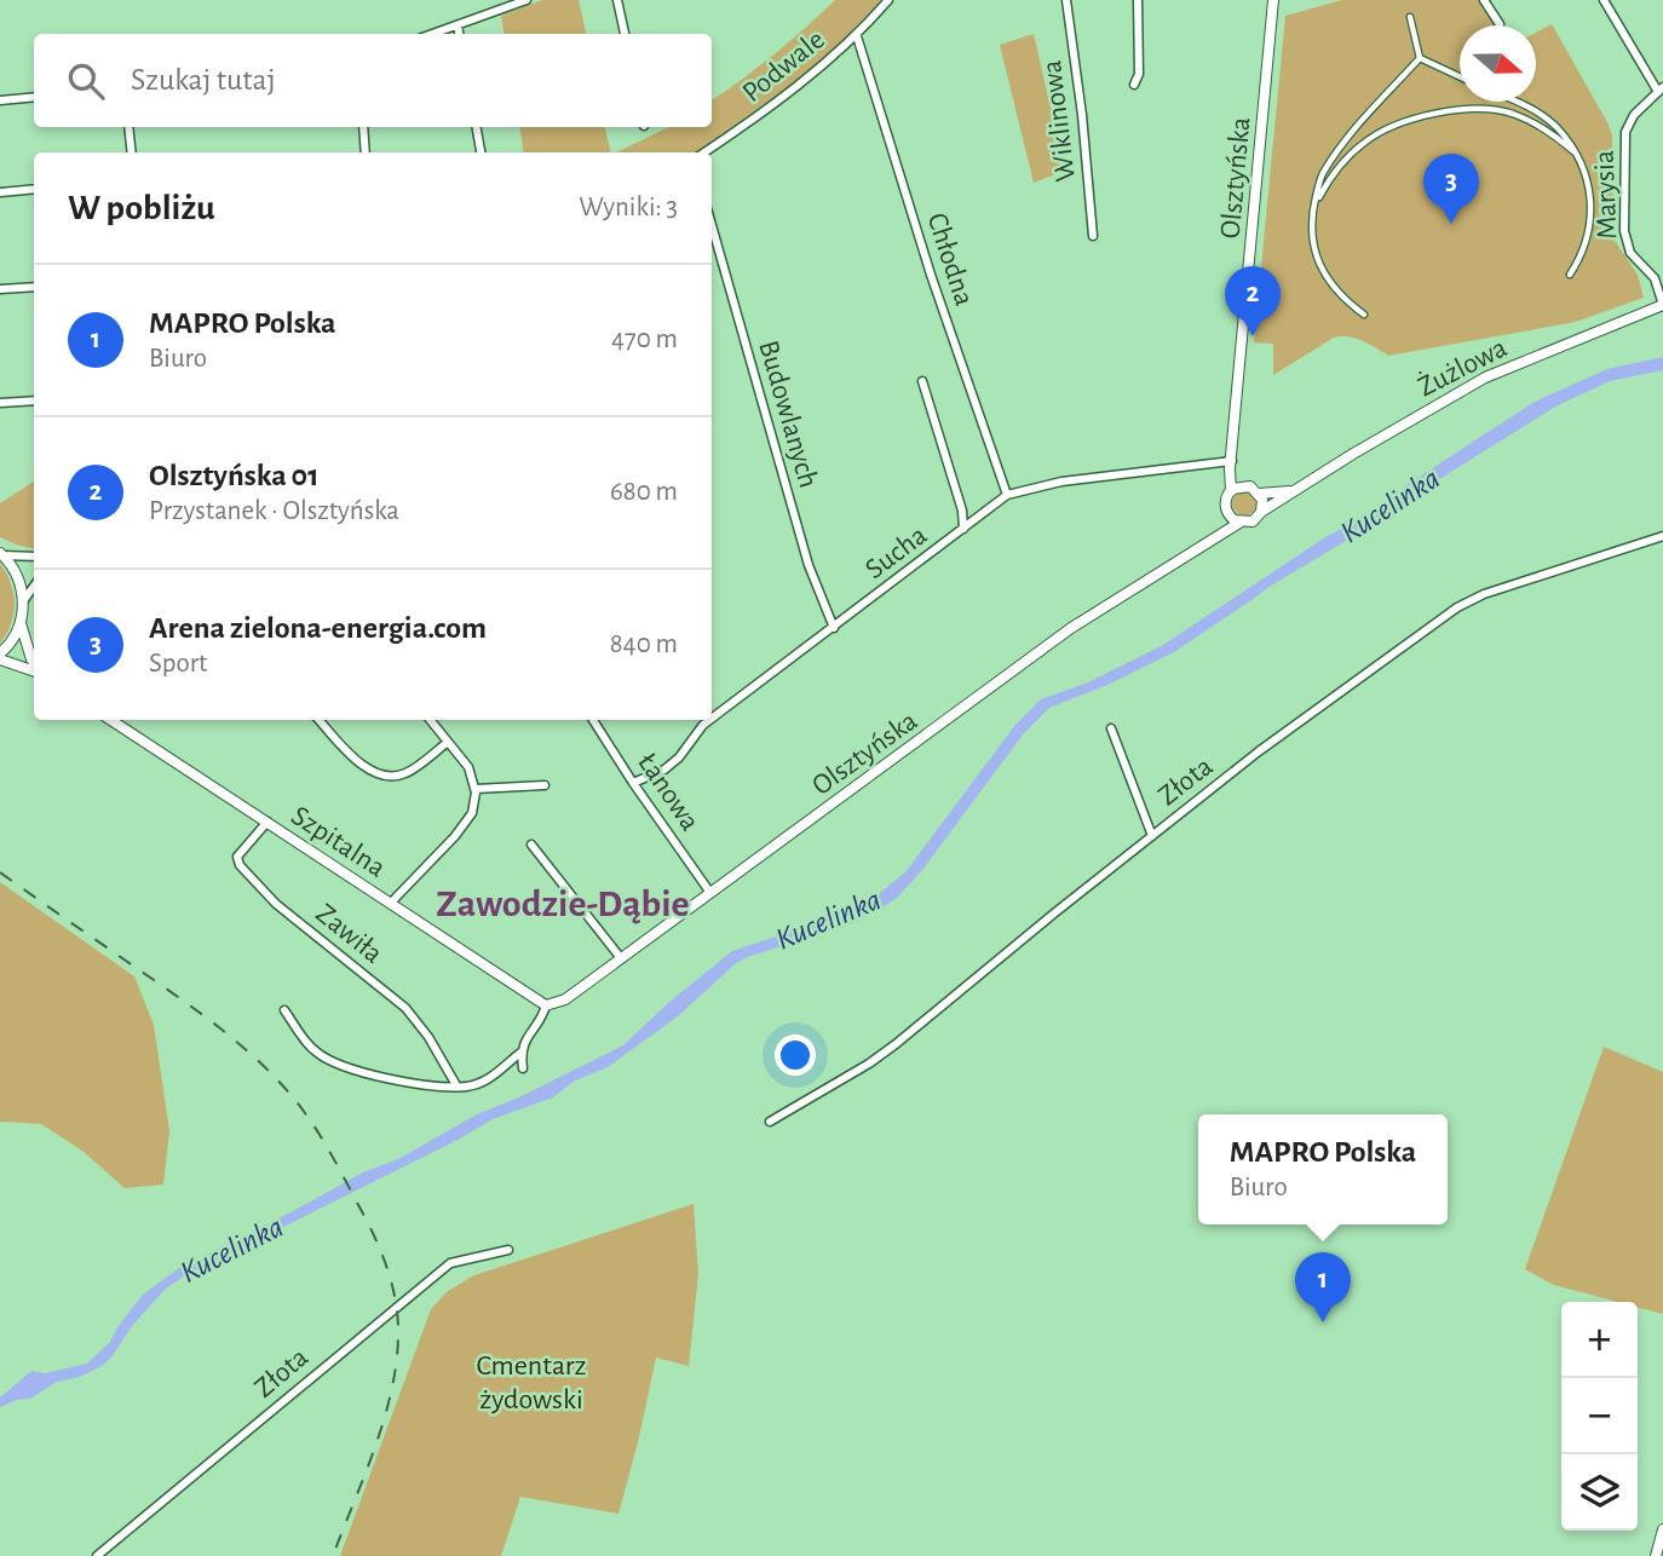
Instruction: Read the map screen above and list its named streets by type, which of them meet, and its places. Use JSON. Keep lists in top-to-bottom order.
{
  "streets": {
    "street": [
      "Podwale",
      "Wiklinowa",
      "Olsztyńska",
      "Marysia",
      "Chłodna",
      "Żużlowa",
      "Budowlanych",
      "Sucha",
      "Złota",
      "Łanowa",
      "Szpitalna",
      "Zawiła"
    ]
  },
  "crossings": [
    ["Podwale", "Chłodna"],
    ["Olsztyńska", "Żużlowa"],
    ["Olsztyńska", "Sucha"],
    ["Olsztyńska", "Łanowa"],
    ["Olsztyńska", "Szpitalna"],
    ["Marysia", "Żużlowa"],
    ["Chłodna", "Sucha"],
    ["Budowlanych", "Sucha"],
    ["Sucha", "Łanowa"],
    ["Szpitalna", "Zawiła"]
  ],
  "districts": ["Zawodzie-Dąbie"],
  "water": ["Kucelinka"],
  "parks": ["Cmentarz żydowski"],
  "north": "right",
  "page": {
    "search": "Szukaj tutaj",
    "heading": ["W pobliżu", "Wyniki: 3"],
    "pins": ["3", "2", "1"],
    "list": [
      {
        "mark": "1",
        "name": "MAPRO Polska",
        "note": "Biuro",
        "value": "470 m"
      },
      {
        "mark": "2",
        "name": "Olsztyńska 01",
        "note": "Przystanek · Olsztyńska",
        "value": "680 m"
      },
      {
        "mark": "3",
        "name": "Arena zielona-energia.com",
        "note": "Sport",
        "value": "840 m"
      }
    ],
    "popup": ["MAPRO Polska", "Biuro"],
    "map_buttons": ["+", "−"]
  }
}
